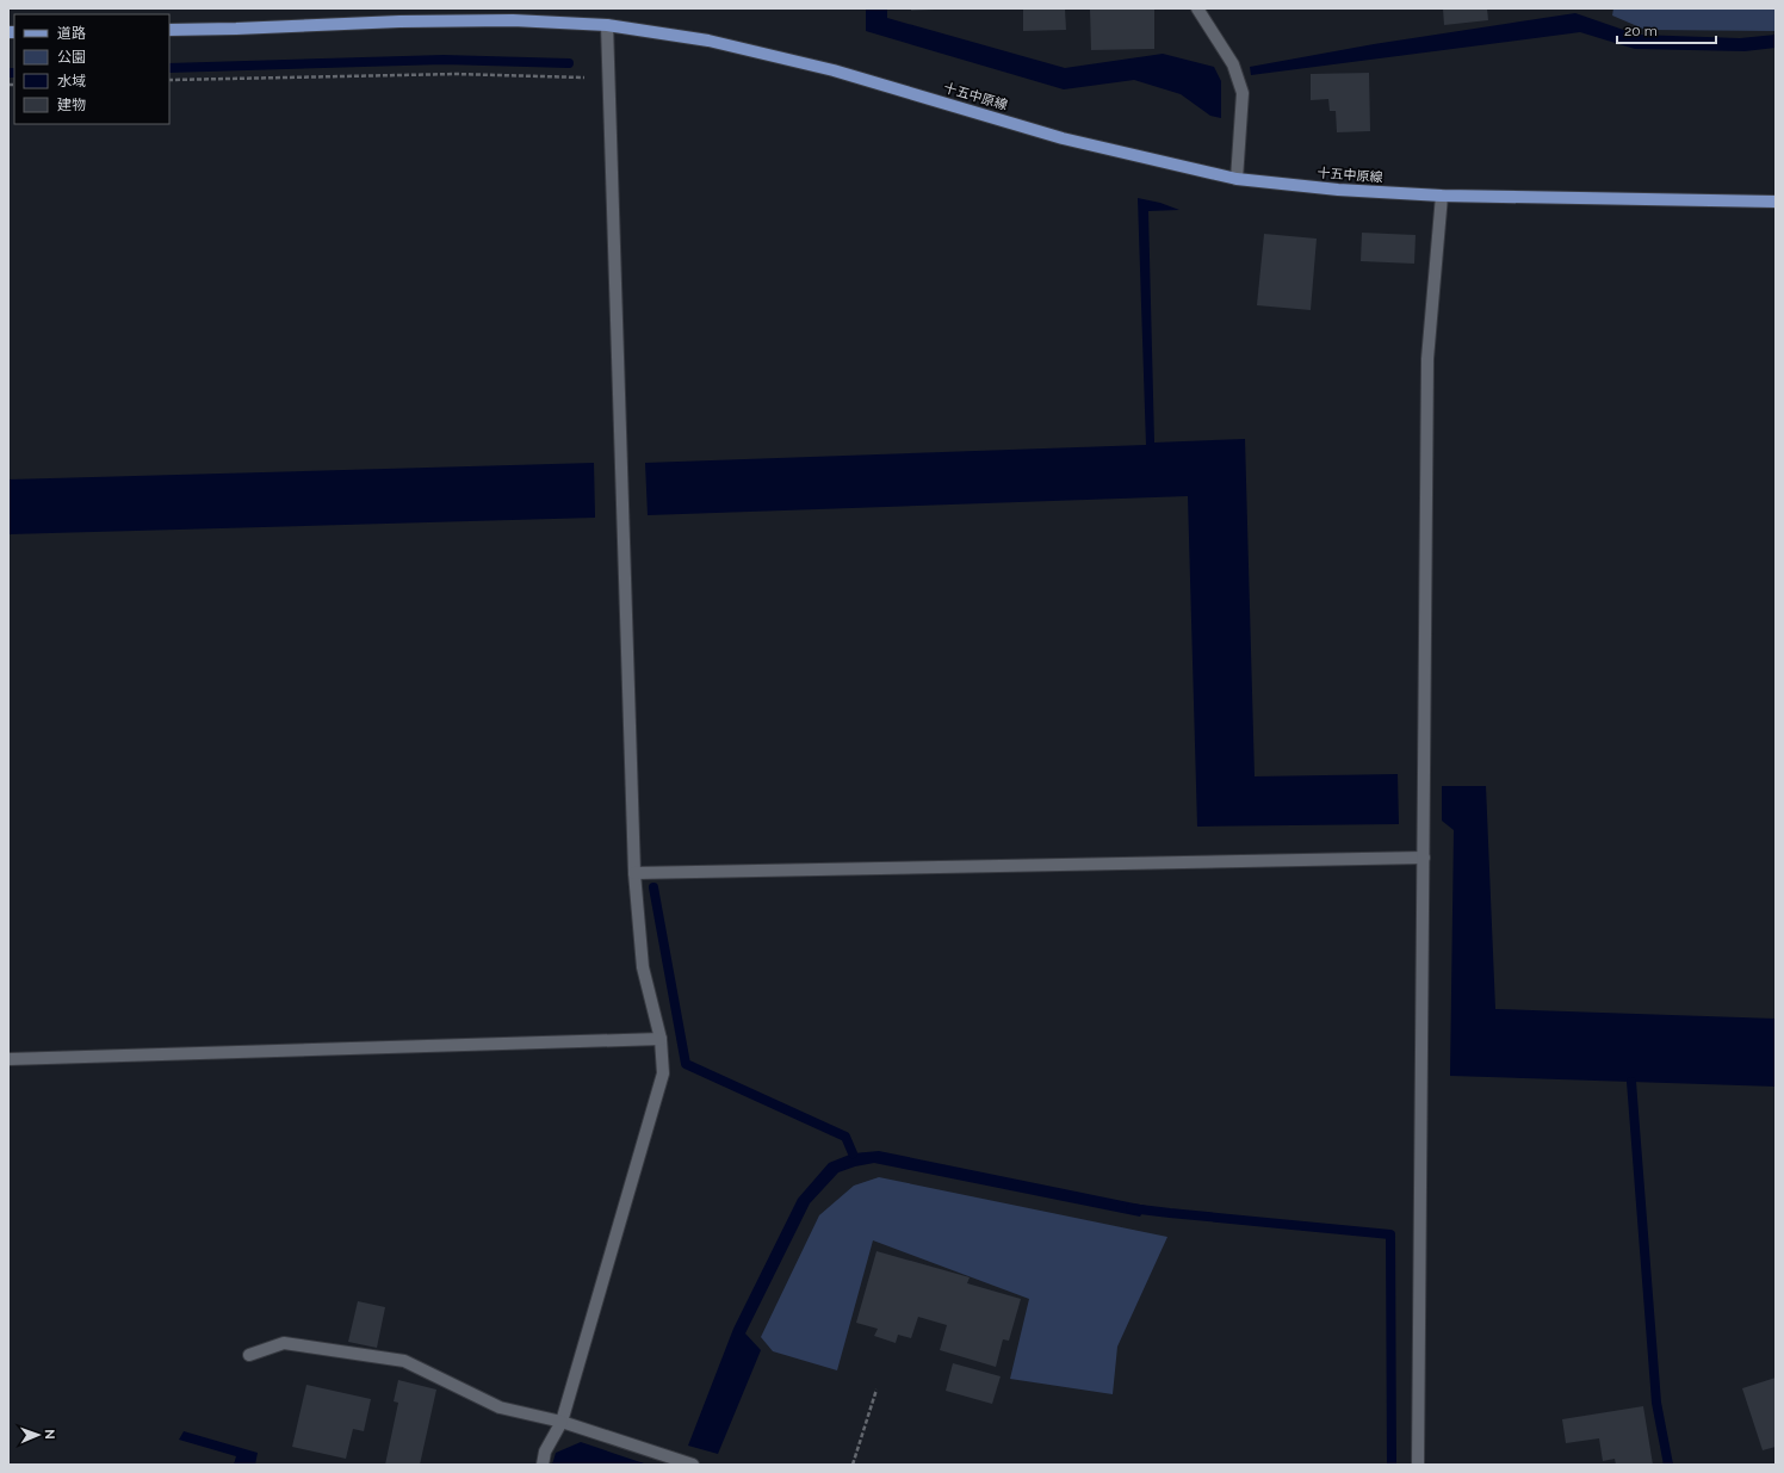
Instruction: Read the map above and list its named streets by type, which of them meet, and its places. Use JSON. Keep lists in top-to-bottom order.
{
  "streets": {
    "main road": ["十五中原線"]
  },
  "legend": [
    "道路",
    "公園",
    "水域",
    "建物"
  ],
  "scale_bar": "20 m",
  "north": "right"
}
